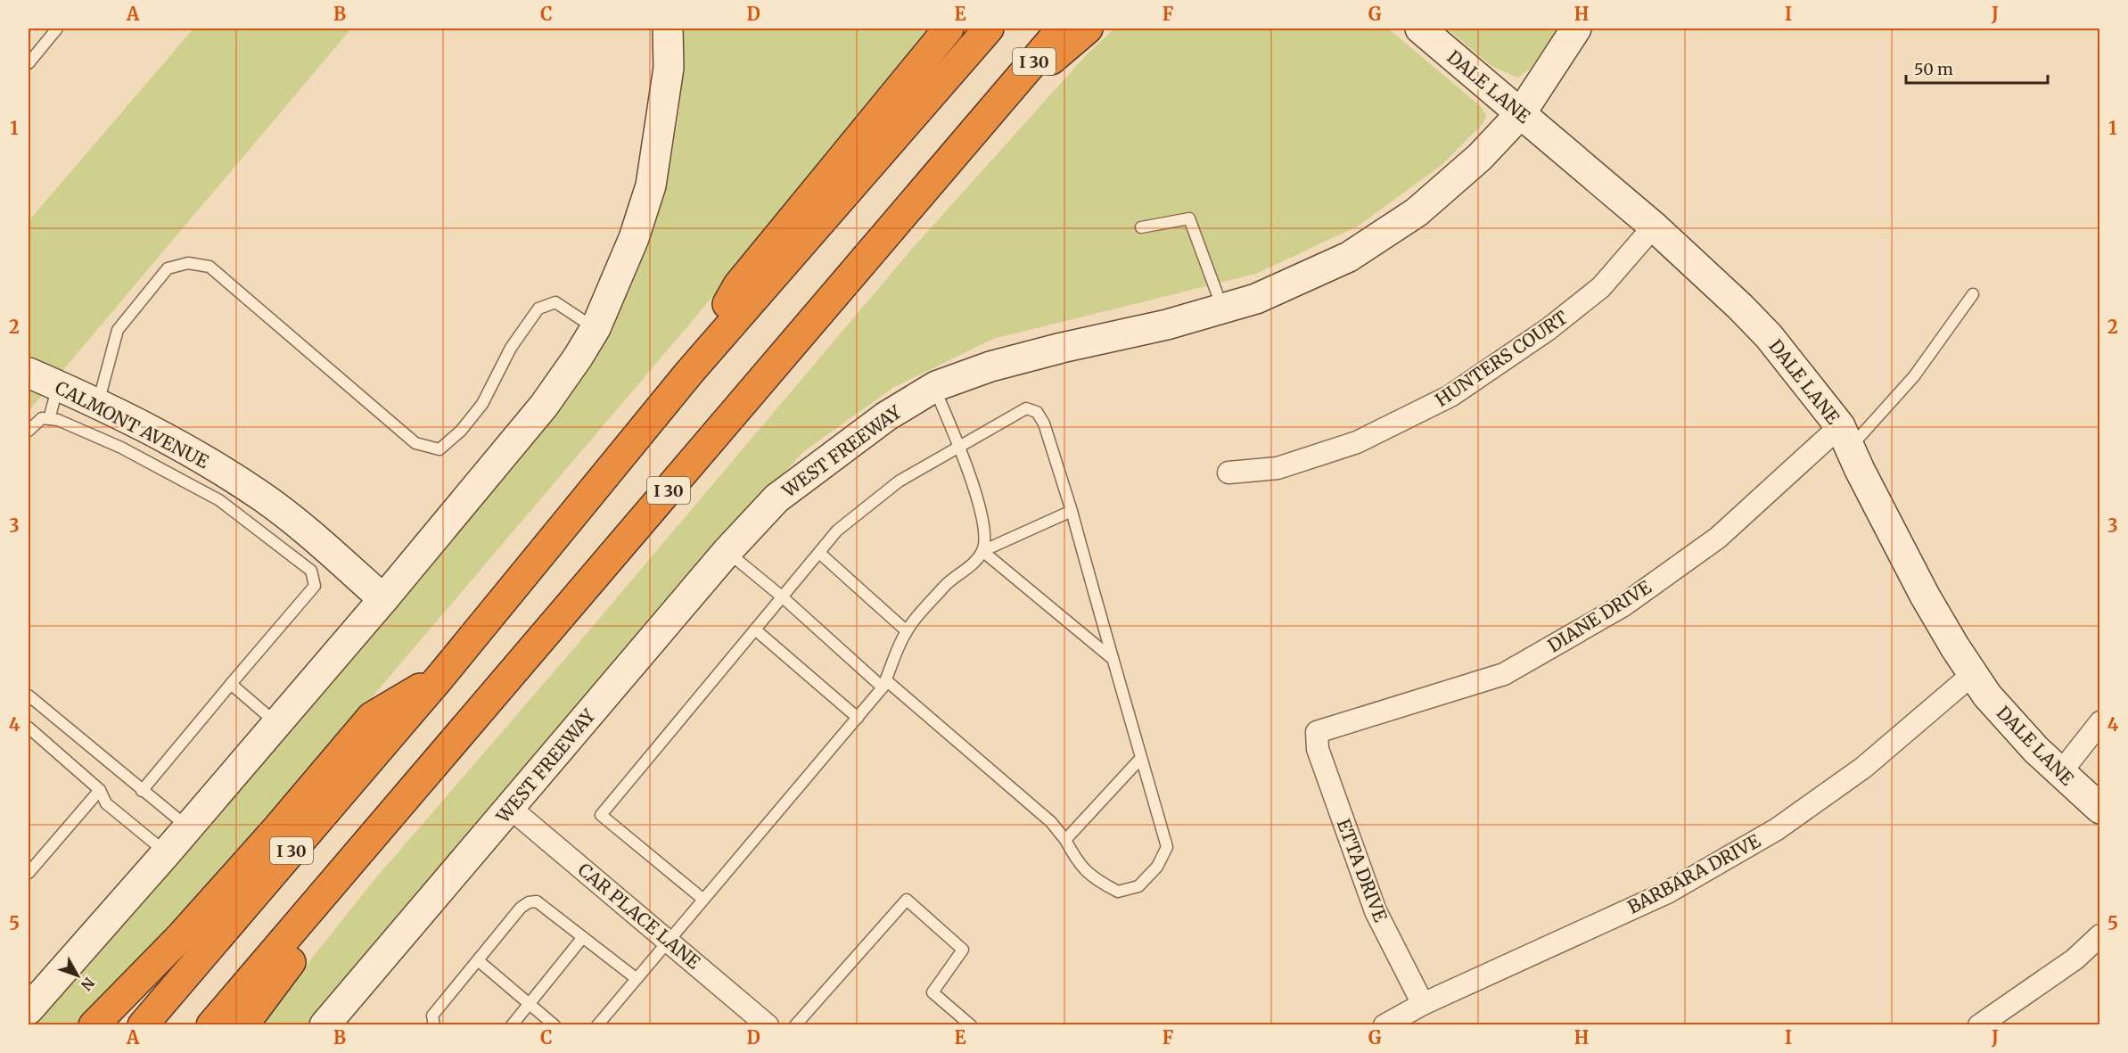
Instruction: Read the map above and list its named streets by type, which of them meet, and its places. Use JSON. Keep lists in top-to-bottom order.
{
  "streets": {
    "highway": ["I 30"],
    "main road": ["DALE LANE", "CALMONT AVENUE", "WEST FREEWAY"],
    "street": [
      "HUNTERS COURT",
      "DIANE DRIVE",
      "ETTA DRIVE",
      "BARBARA DRIVE",
      "CAR PLACE LANE"
    ]
  },
  "crossings": [
    ["DALE LANE", "HUNTERS COURT"],
    ["DALE LANE", "WEST FREEWAY"],
    ["DALE LANE", "DIANE DRIVE"],
    ["DALE LANE", "BARBARA DRIVE"],
    ["WEST FREEWAY", "CAR PLACE LANE"],
    ["DIANE DRIVE", "ETTA DRIVE"],
    ["ETTA DRIVE", "BARBARA DRIVE"]
  ],
  "scale_bar": "50 m",
  "north": "bottom right",
  "grid": {
    "columns": [
      "A",
      "B",
      "C",
      "D",
      "E",
      "F",
      "G",
      "H",
      "I",
      "J"
    ],
    "rows": [
      "1",
      "2",
      "3",
      "4",
      "5"
    ]
  }
}
